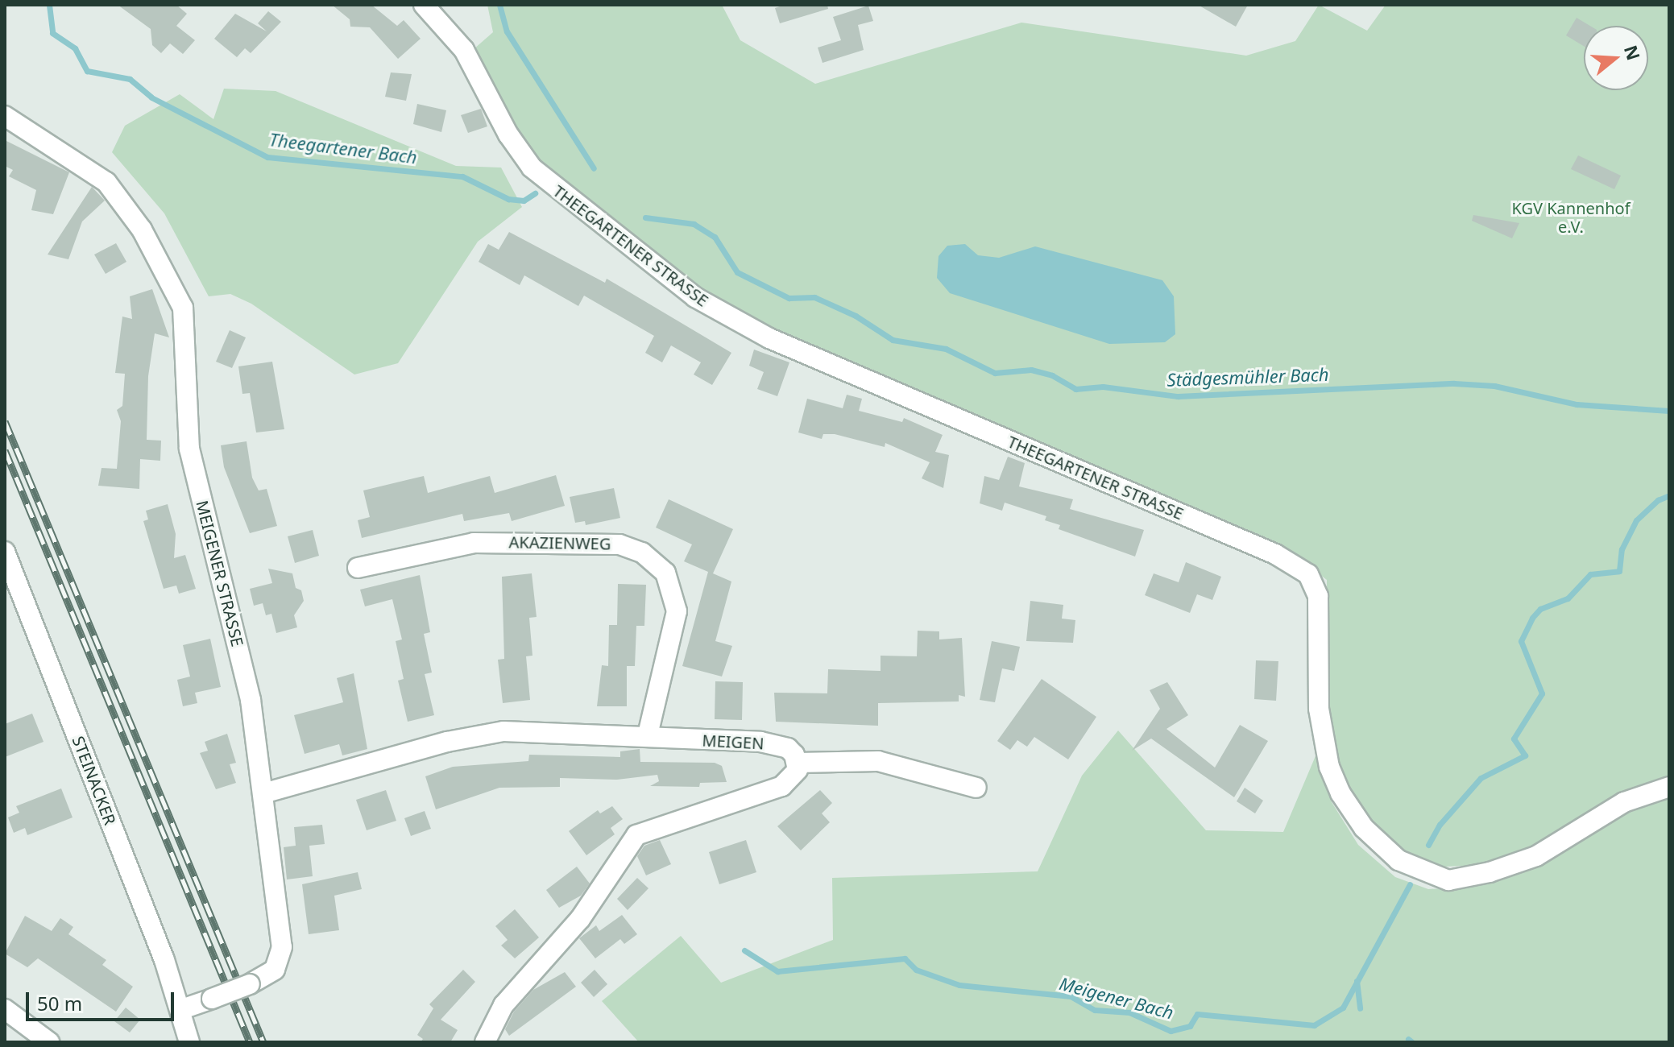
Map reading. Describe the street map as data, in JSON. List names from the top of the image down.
{
  "streets": {
    "street": [
      "THEEGARTENER STRASSE",
      "AKAZIENWEG",
      "MEIGENER STRASSE",
      "MEIGEN",
      "STEINACKER"
    ]
  },
  "crossings": [
    ["AKAZIENWEG", "MEIGEN"],
    ["MEIGENER STRASSE", "MEIGEN"],
    ["MEIGENER STRASSE", "STEINACKER"]
  ],
  "water": ["Theegartener Bach", "Städgesmühler Bach", "Meigener Bach"],
  "parks": ["KGV Kannenhof e.V."],
  "scale_bar": "50 m",
  "north": "right"
}
